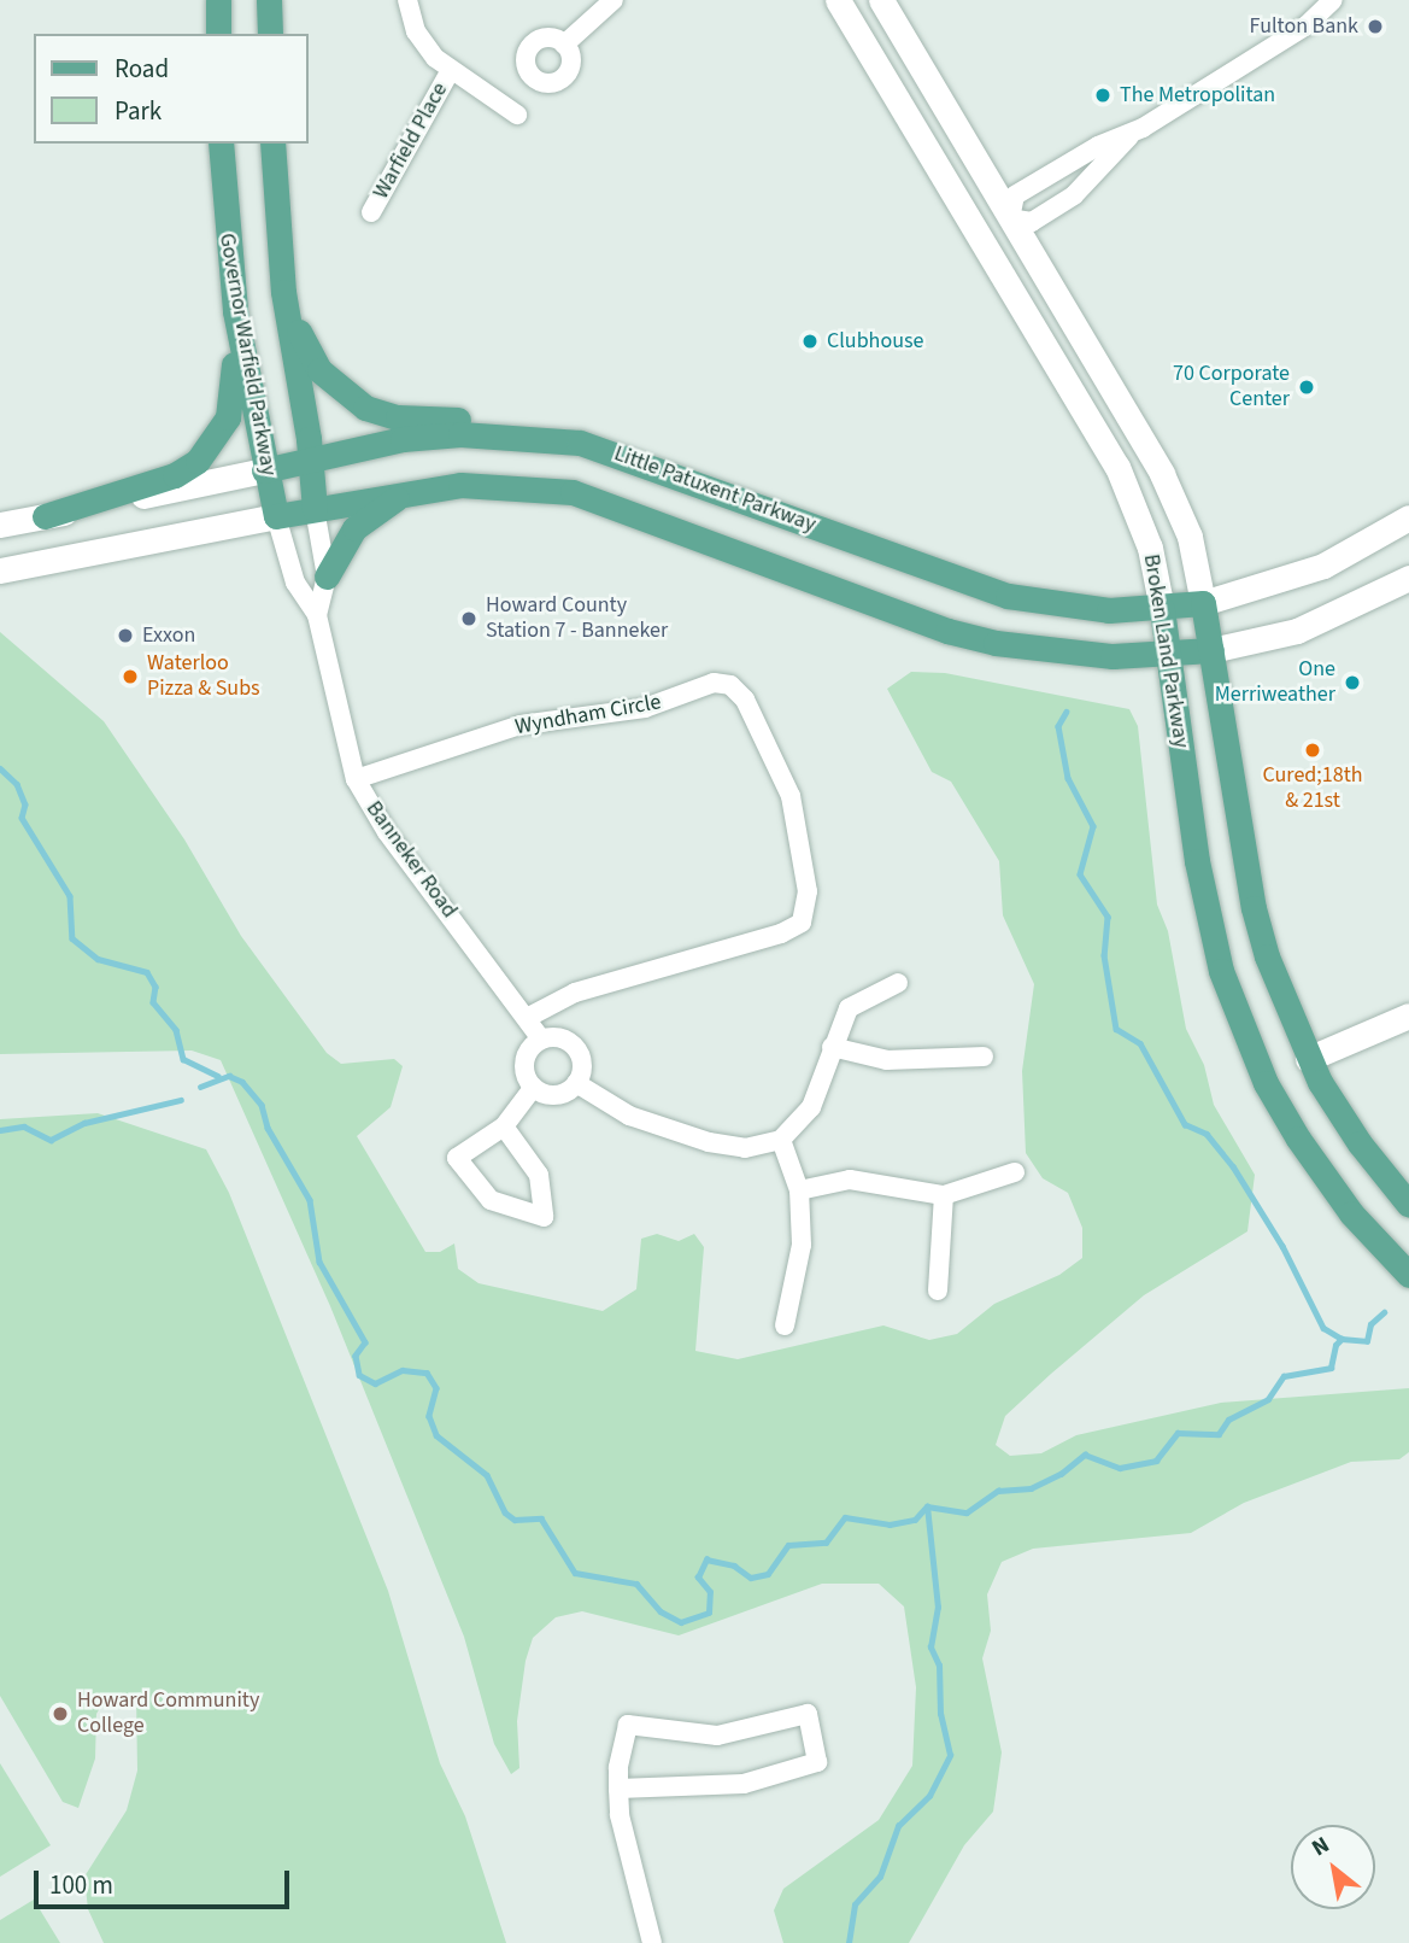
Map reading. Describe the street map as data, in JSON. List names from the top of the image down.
{
  "streets": {
    "main road": ["Governor Warfield Parkway", "Little Patuxent Parkway", "Broken Land Parkway"],
    "street": ["Warfield Place", "Wyndham Circle", "Banneker Road"]
  },
  "crossings": [
    ["Governor Warfield Parkway", "Little Patuxent Parkway"],
    ["Governor Warfield Parkway", "Banneker Road"],
    ["Little Patuxent Parkway", "Broken Land Parkway"],
    ["Wyndham Circle", "Banneker Road"]
  ],
  "places": [
    "Fulton Bank",
    "The Metropolitan",
    "Clubhouse",
    "70 Corporate Center",
    "Howard County Station 7 - Banneker",
    "Exxon",
    "Waterloo Pizza & Subs",
    "One Merriweather",
    "Cured;18th & 21st",
    "Howard Community College"
  ],
  "legend": ["Road", "Park"],
  "scale_bar": "100 m",
  "north": "top left"
}
